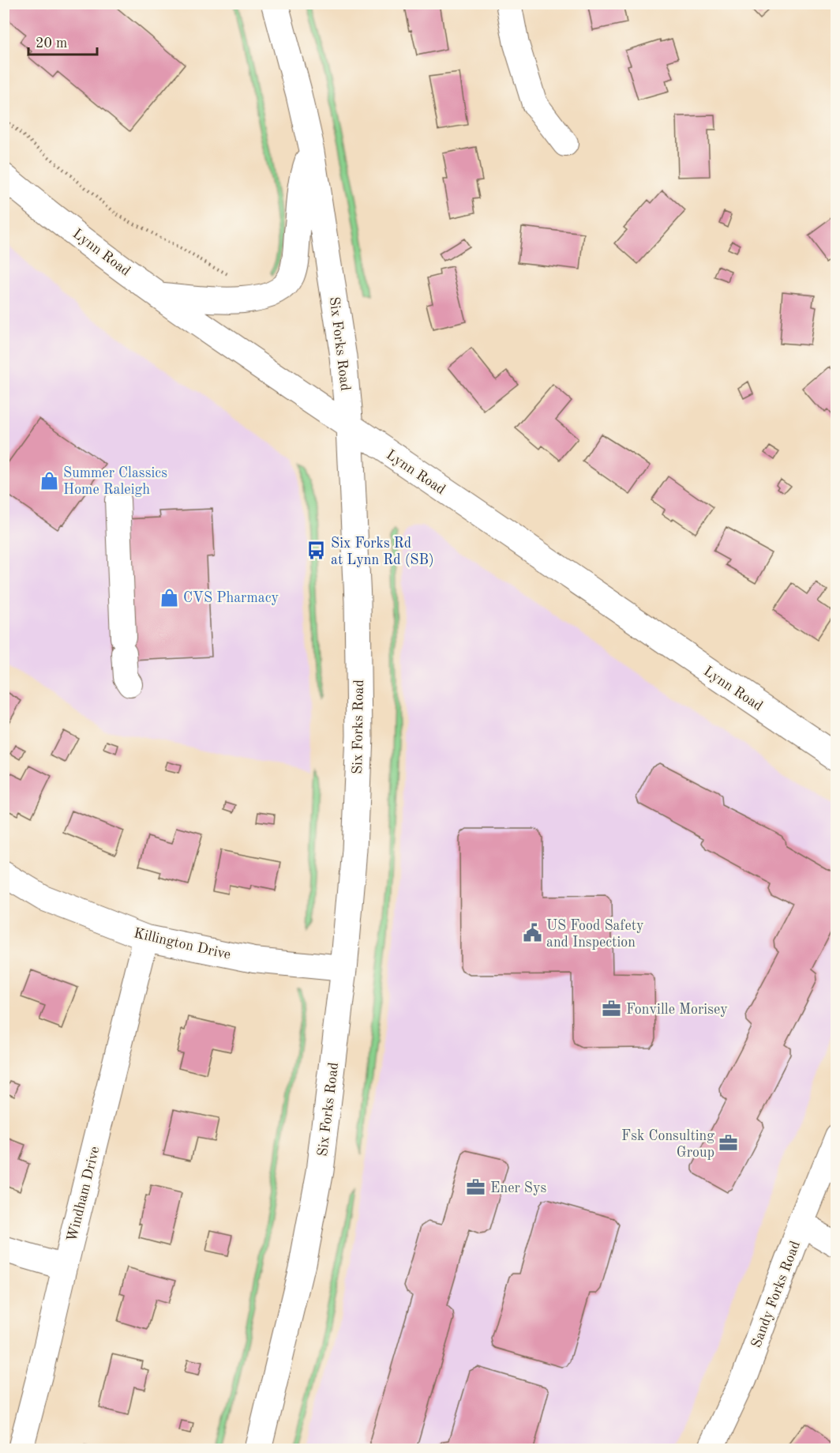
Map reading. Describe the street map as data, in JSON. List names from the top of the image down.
{
  "streets": {
    "main road": ["Lynn Road", "Six Forks Road"],
    "street": ["Killington Drive", "Windham Drive", "Sandy Forks Road"]
  },
  "crossings": [
    ["Lynn Road", "Six Forks Road"],
    ["Six Forks Road", "Killington Drive"],
    ["Killington Drive", "Windham Drive"]
  ],
  "places": {
    "shop": ["Summer Classics Home Raleigh", "CVS Pharmacy"],
    "bus stop": ["Six Forks Rd at Lynn Rd (SB)"],
    "public building": ["US Food Safety and Inspection"],
    "office": ["Fonville Morisey", "Fsk Consulting Group", "Ener Sys"]
  },
  "scale_bar": "20 m"
}
